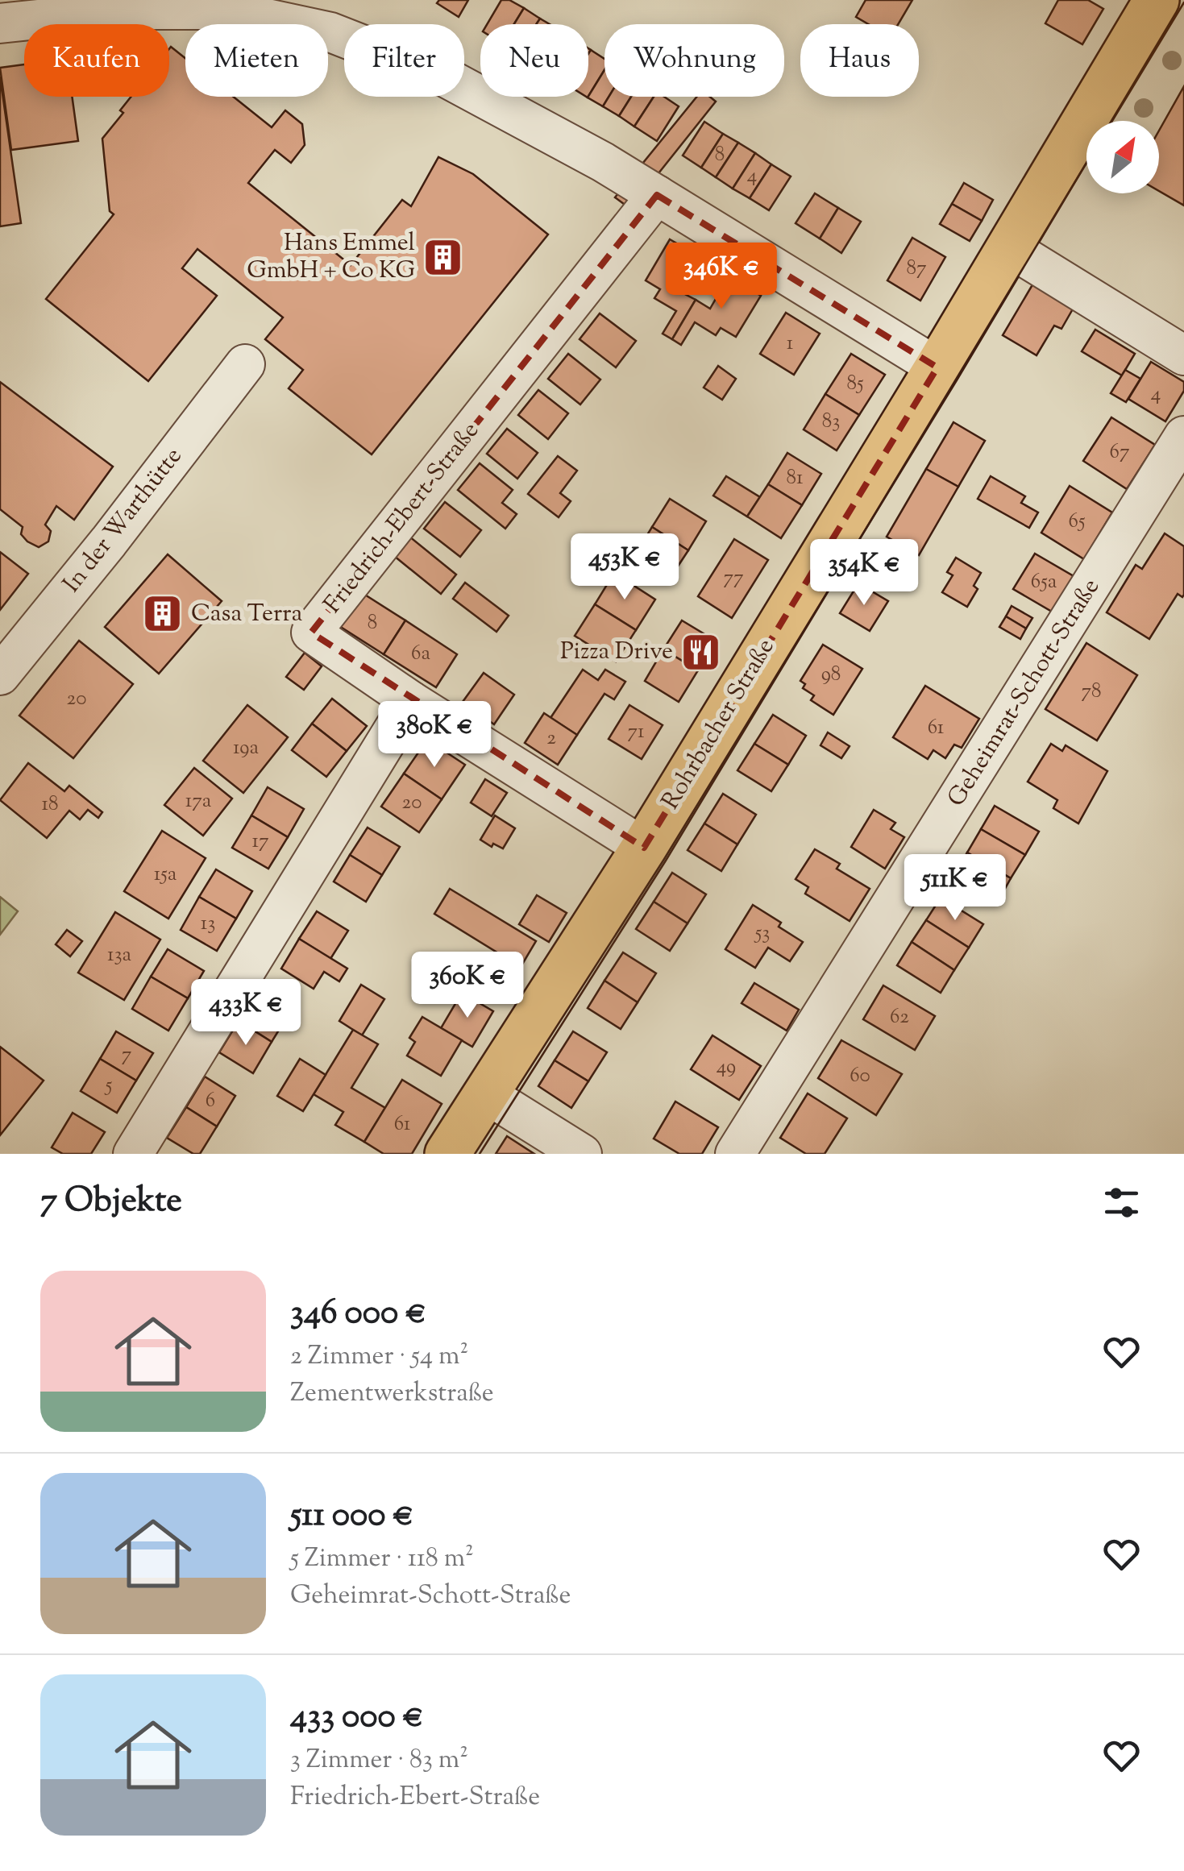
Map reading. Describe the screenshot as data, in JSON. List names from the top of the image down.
{
  "streets": {
    "main road": ["Rohrbacher Straße"],
    "street": ["Friedrich-Ebert-Straße", "In der Warthütte", "Geheimrat-Schott-Straße"]
  },
  "places": {
    "building": ["Hans Emmel GmbH + Co KG", "Casa Terra"],
    "restaurant": ["Pizza Drive"]
  },
  "house_numbers": [
    "8",
    "4",
    "87",
    "1",
    "85",
    "4",
    "83",
    "67",
    "81",
    "65",
    "77",
    "65a",
    "8",
    "6a",
    "98",
    "78",
    "20",
    "61",
    "71",
    "2",
    "19a",
    "17a",
    "20",
    "18",
    "17",
    "15a",
    "13",
    "53",
    "13a",
    "62",
    "7",
    "49",
    "60",
    "5",
    "6",
    "61"
  ],
  "north": "top right",
  "page": {
    "chip": [
      "Kaufen",
      "Mieten",
      "Filter",
      "Neu",
      "Wohnung",
      "Haus"
    ],
    "price": [
      "346K €",
      "453K €",
      "354K €",
      "380K €",
      "511K €",
      "360K €",
      "433K €"
    ],
    "heading": "7 Objekte",
    "list": [
      {
        "name": "346 000 €",
        "note": "2 Zimmer · 54 m² · Zementwerkstraße"
      },
      {
        "name": "511 000 €",
        "note": "5 Zimmer · 118 m² · Geheimrat-Schott-Straße"
      },
      {
        "name": "433 000 €",
        "note": "3 Zimmer · 83 m² · Friedrich-Ebert-Straße"
      }
    ]
  }
}
